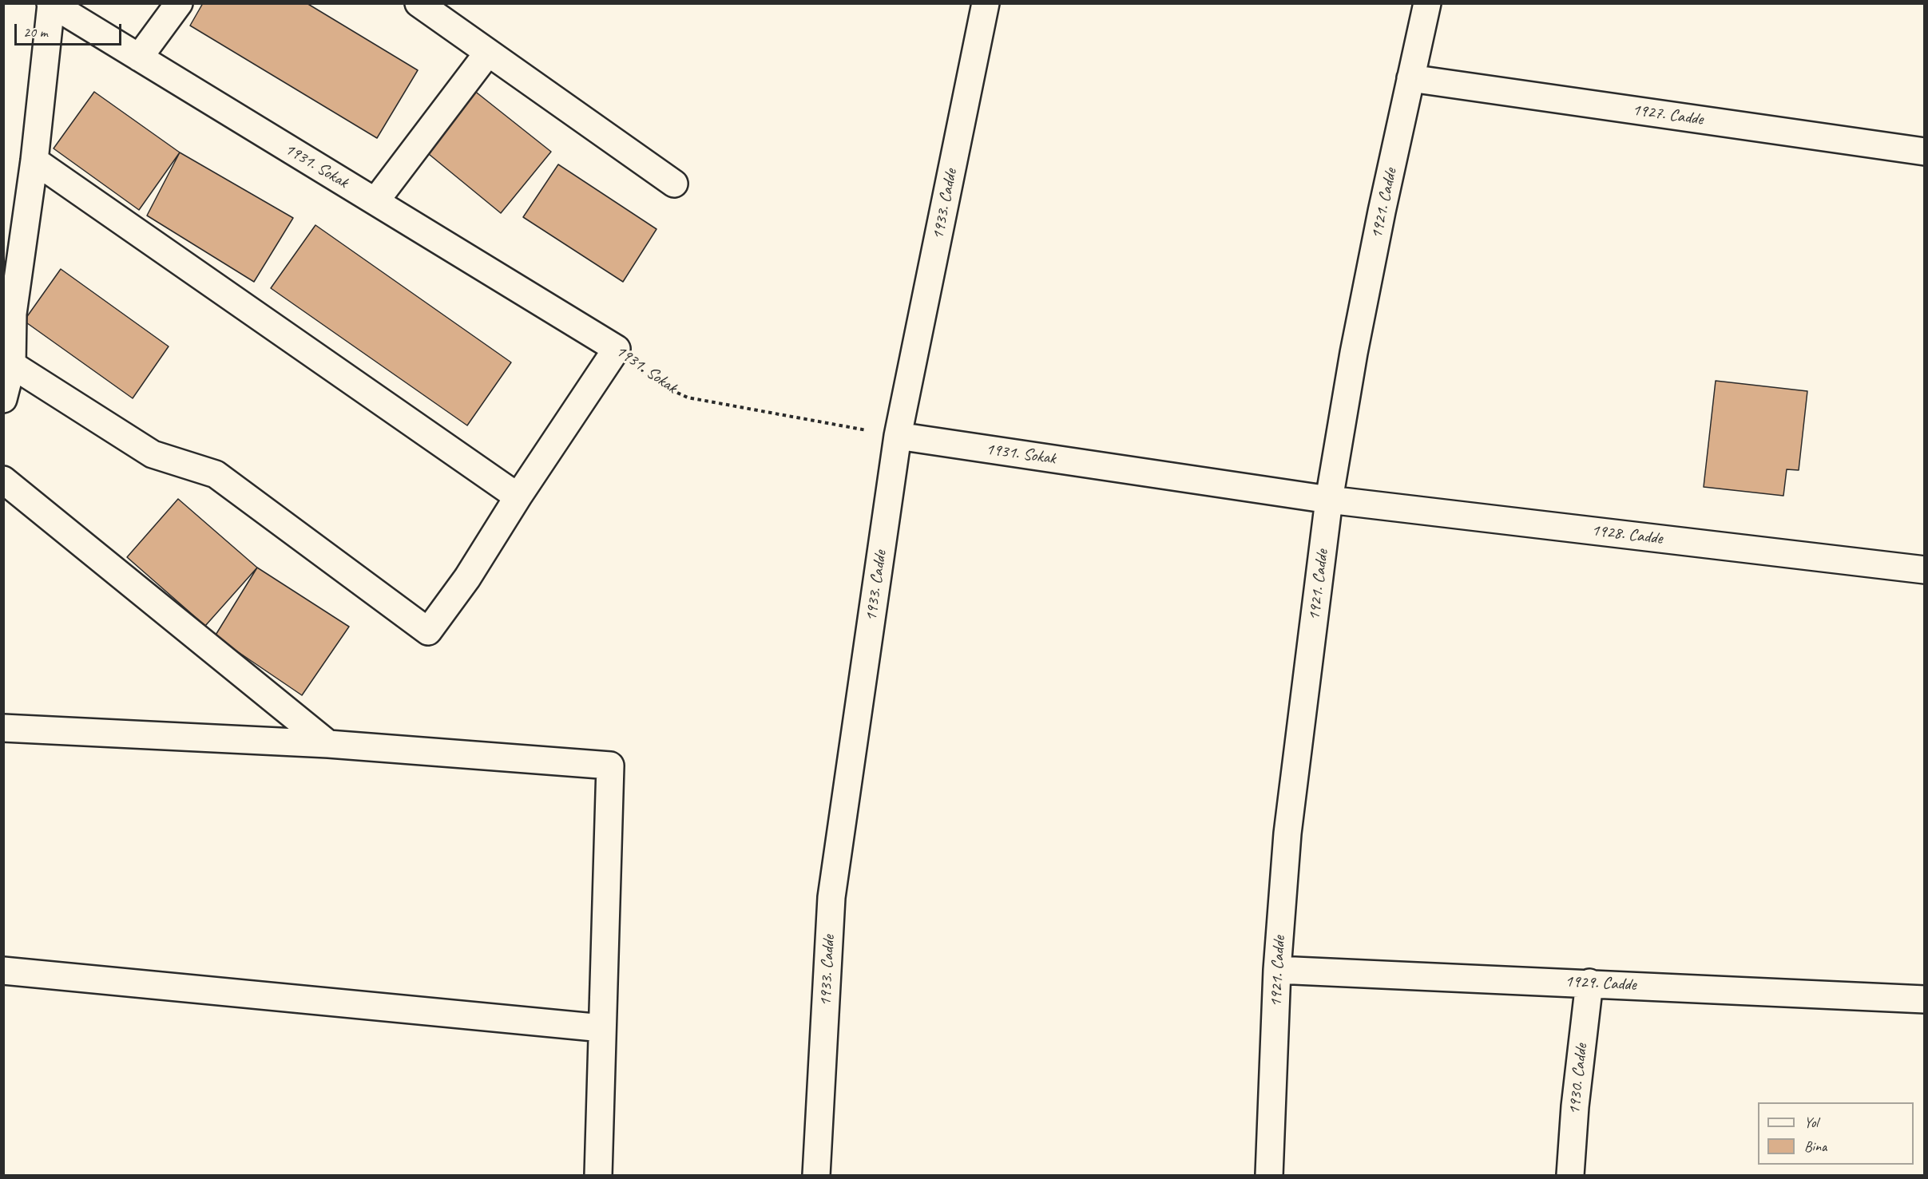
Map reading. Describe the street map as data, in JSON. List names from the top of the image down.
{
  "streets": {
    "street": [
      "1927. Cadde",
      "1931. Sokak",
      "1921. Cadde",
      "1933. Cadde",
      "1928. Cadde",
      "1929. Cadde",
      "1930. Cadde"
    ]
  },
  "crossings": [
    ["1927. Cadde", "1921. Cadde"],
    ["1931. Sokak", "1921. Cadde"],
    ["1931. Sokak", "1933. Cadde"],
    ["1931. Sokak", "1928. Cadde"],
    ["1921. Cadde", "1928. Cadde"],
    ["1921. Cadde", "1929. Cadde"],
    ["1929. Cadde", "1930. Cadde"]
  ],
  "legend": ["Yol", "Bina"],
  "scale_bar": "20 m"
}
